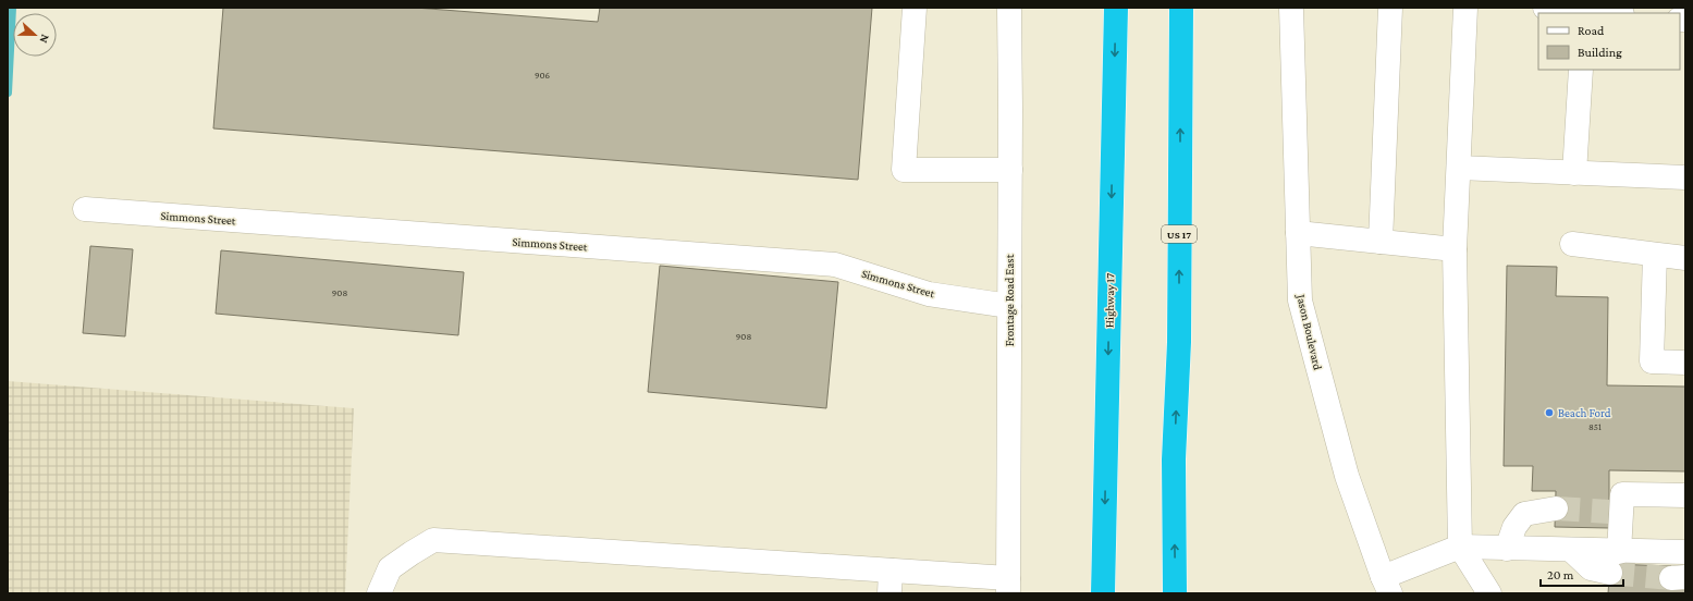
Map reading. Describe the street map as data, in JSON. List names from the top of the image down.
{
  "streets": {
    "highway": ["US 17", "Highway 17"],
    "street": ["Simmons Street", "Frontage Road East", "Jason Boulevard"]
  },
  "crossings": [
    ["Simmons Street", "Frontage Road East"]
  ],
  "places": ["Beach Ford"],
  "house_numbers": [
    "906",
    "908",
    "908",
    "851"
  ],
  "legend": ["Road", "Building"],
  "scale_bar": "20 m",
  "north": "right"
}
